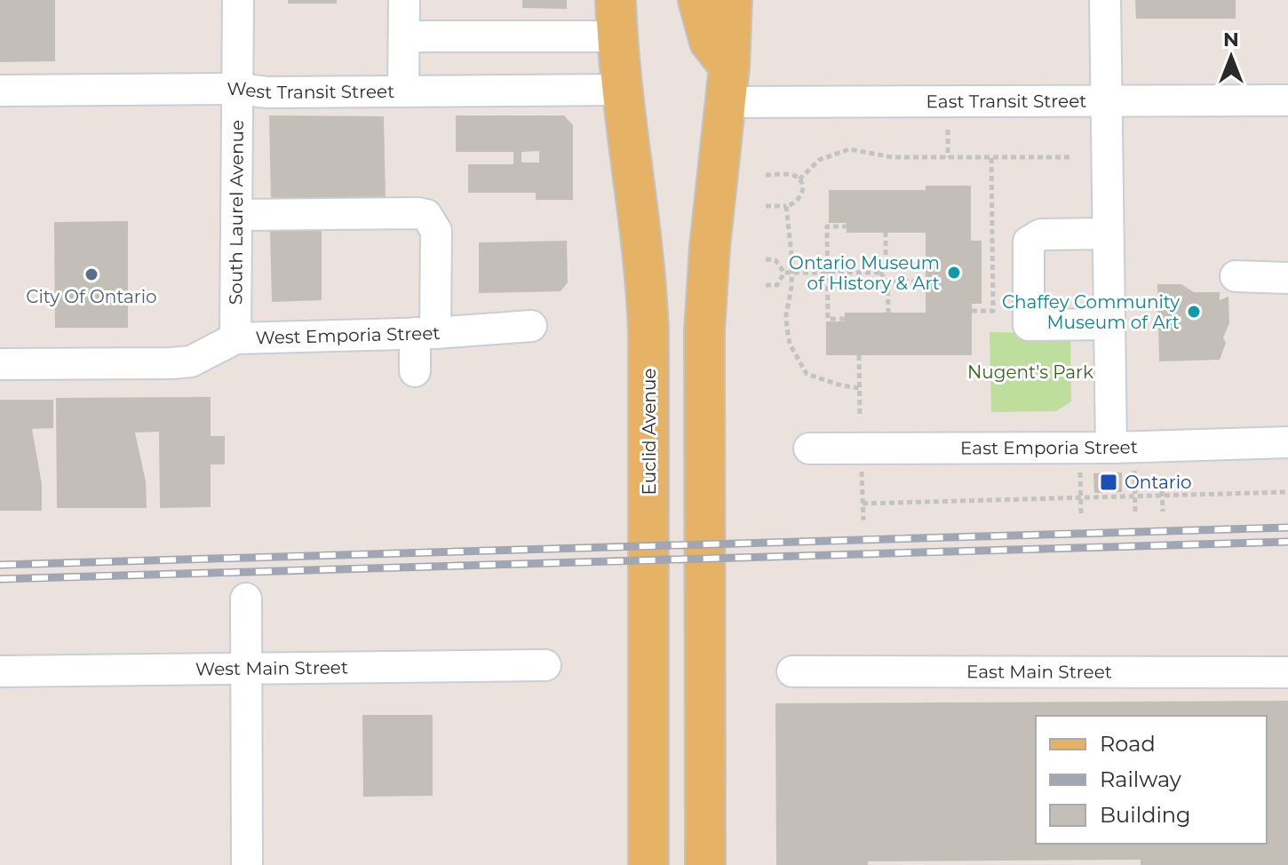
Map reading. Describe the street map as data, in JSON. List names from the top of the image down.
{
  "streets": {
    "main road": ["Euclid Avenue"],
    "street": [
      "West Transit Street",
      "East Transit Street",
      "South Laurel Avenue",
      "West Emporia Street",
      "East Emporia Street",
      "West Main Street",
      "East Main Street"
    ]
  },
  "crossings": [
    ["West Transit Street", "South Laurel Avenue"],
    ["West Transit Street", "Euclid Avenue"],
    ["South Laurel Avenue", "West Emporia Street"]
  ],
  "parks": ["Nugent's Park"],
  "places": {
    "other": ["Ontario Museum of History & Art", "City Of Ontario", "Chaffey Community Museum of Art"],
    "transit": ["Ontario"]
  },
  "legend": ["Road", "Railway", "Building"],
  "north": "top"
}
